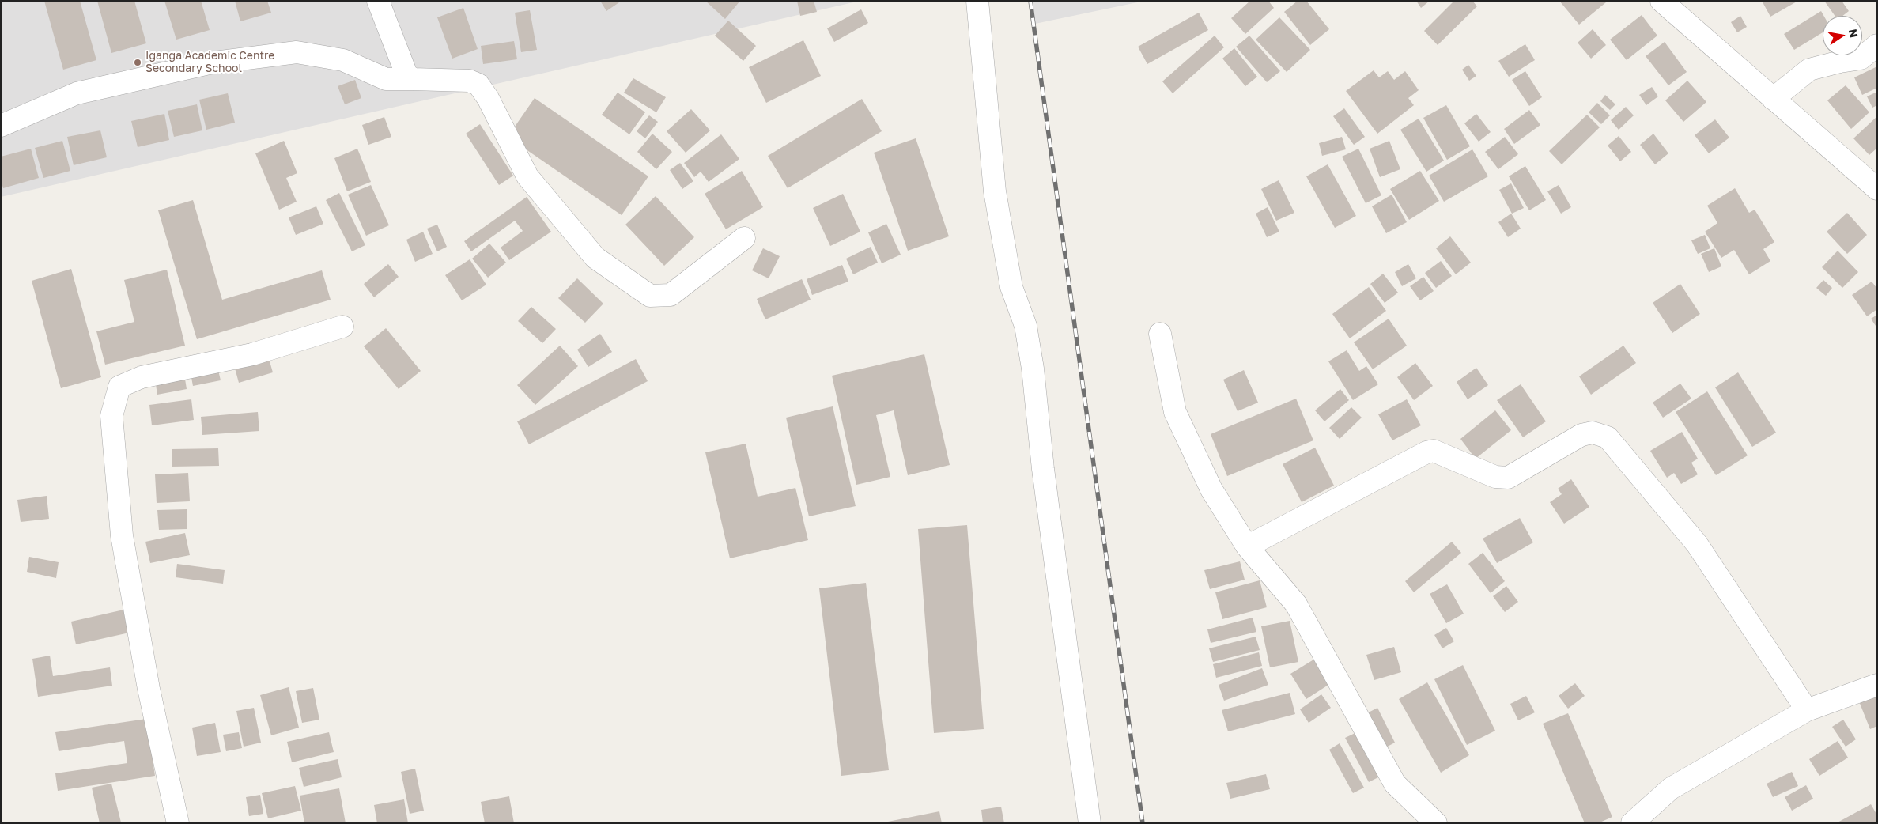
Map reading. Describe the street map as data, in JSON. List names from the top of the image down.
{
  "places": ["Iganga Academic Centre Secondary School"],
  "north": "right"
}
